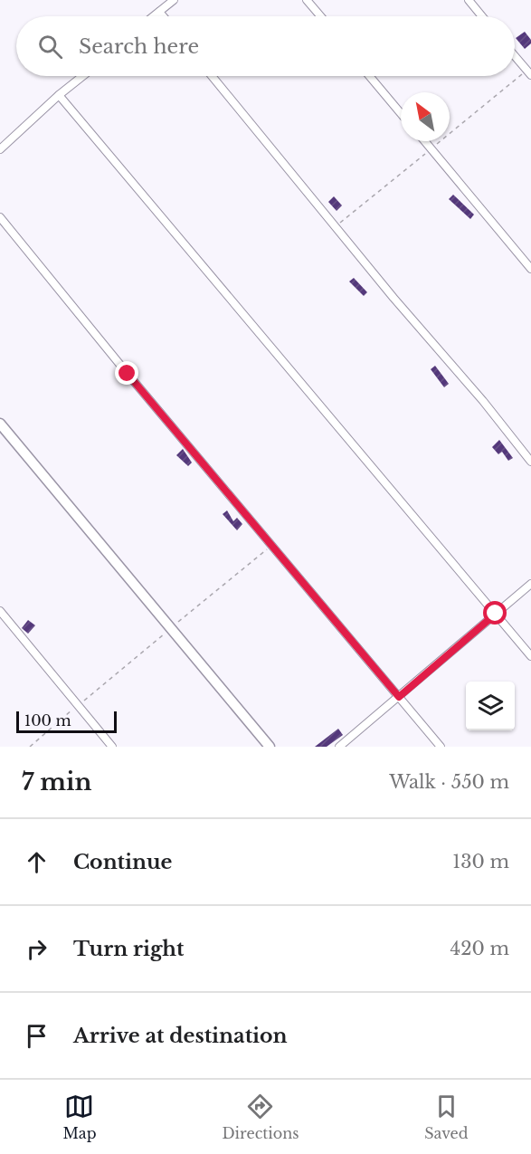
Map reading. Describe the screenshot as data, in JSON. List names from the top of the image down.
{
  "scale_bar": "100 m",
  "north": "top left",
  "page": {
    "search": "Search here",
    "scale": "100 m",
    "heading": ["7 min", "Walk · 550 m"],
    "list": [
      ["Continue", "130 m"],
      ["Turn right", "420 m"],
      "Arrive at destination"
    ],
    "nav": ["Map", "Directions", "Saved"]
  }
}
